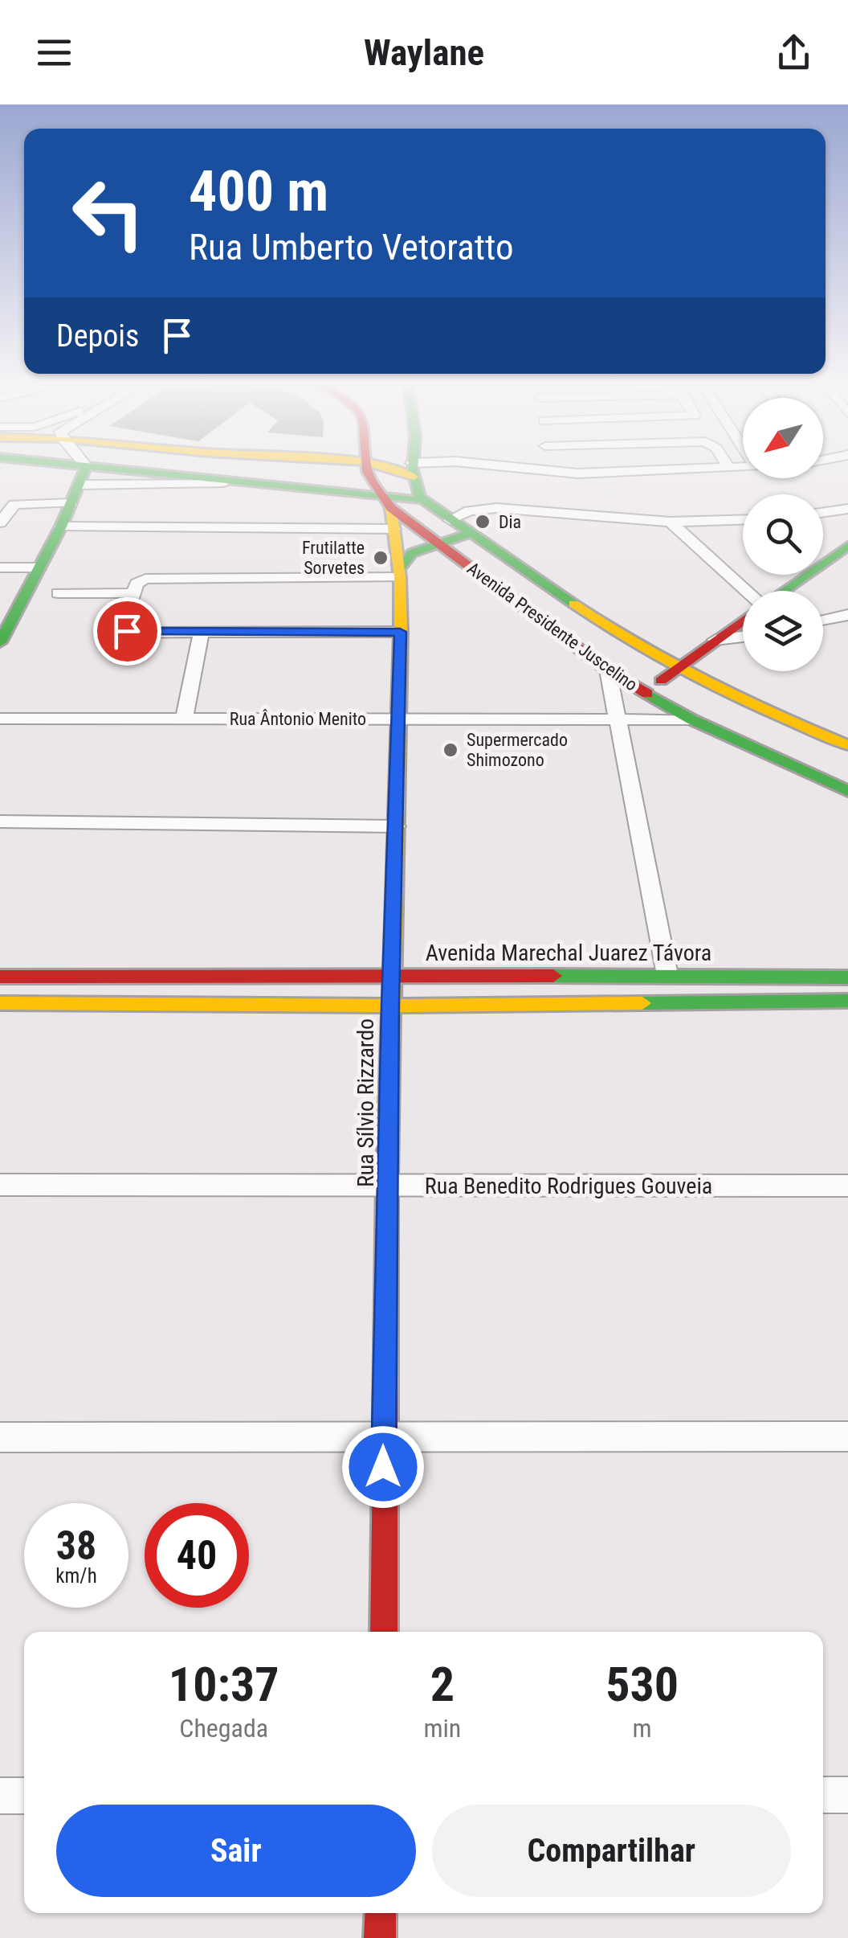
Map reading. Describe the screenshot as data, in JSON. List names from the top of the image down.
{
  "streets": {
    "street": [
      "Avenida Presidente Juscelino",
      "Rua Ântonio Menito",
      "Avenida Marechal Juarez Távora",
      "Rua Sílvio Rizzardo",
      "Rua Benedito Rodrigues Gouveia"
    ]
  },
  "crossings": [
    ["Avenida Presidente Juscelino", "Rua Ântonio Menito"],
    ["Avenida Presidente Juscelino", "Rua Sílvio Rizzardo"],
    ["Rua Ântonio Menito", "Rua Sílvio Rizzardo"],
    ["Avenida Marechal Juarez Távora", "Rua Sílvio Rizzardo"],
    ["Rua Sílvio Rizzardo", "Rua Benedito Rodrigues Gouveia"]
  ],
  "places": ["Dia", "Frutilatte Sorvetes", "Supermercado Shimozono"],
  "north": "bottom left",
  "page": {
    "header": "Waylane",
    "turn": ["400 m", "Rua Umberto Vetoratto"],
    "then": "Depois",
    "speed": "38 km/h",
    "limit": "40",
    "eta": [
      "10:37",
      "Chegada",
      "2",
      "min",
      "530",
      "m"
    ],
    "buttons": ["Sair", "Compartilhar"]
  }
}
